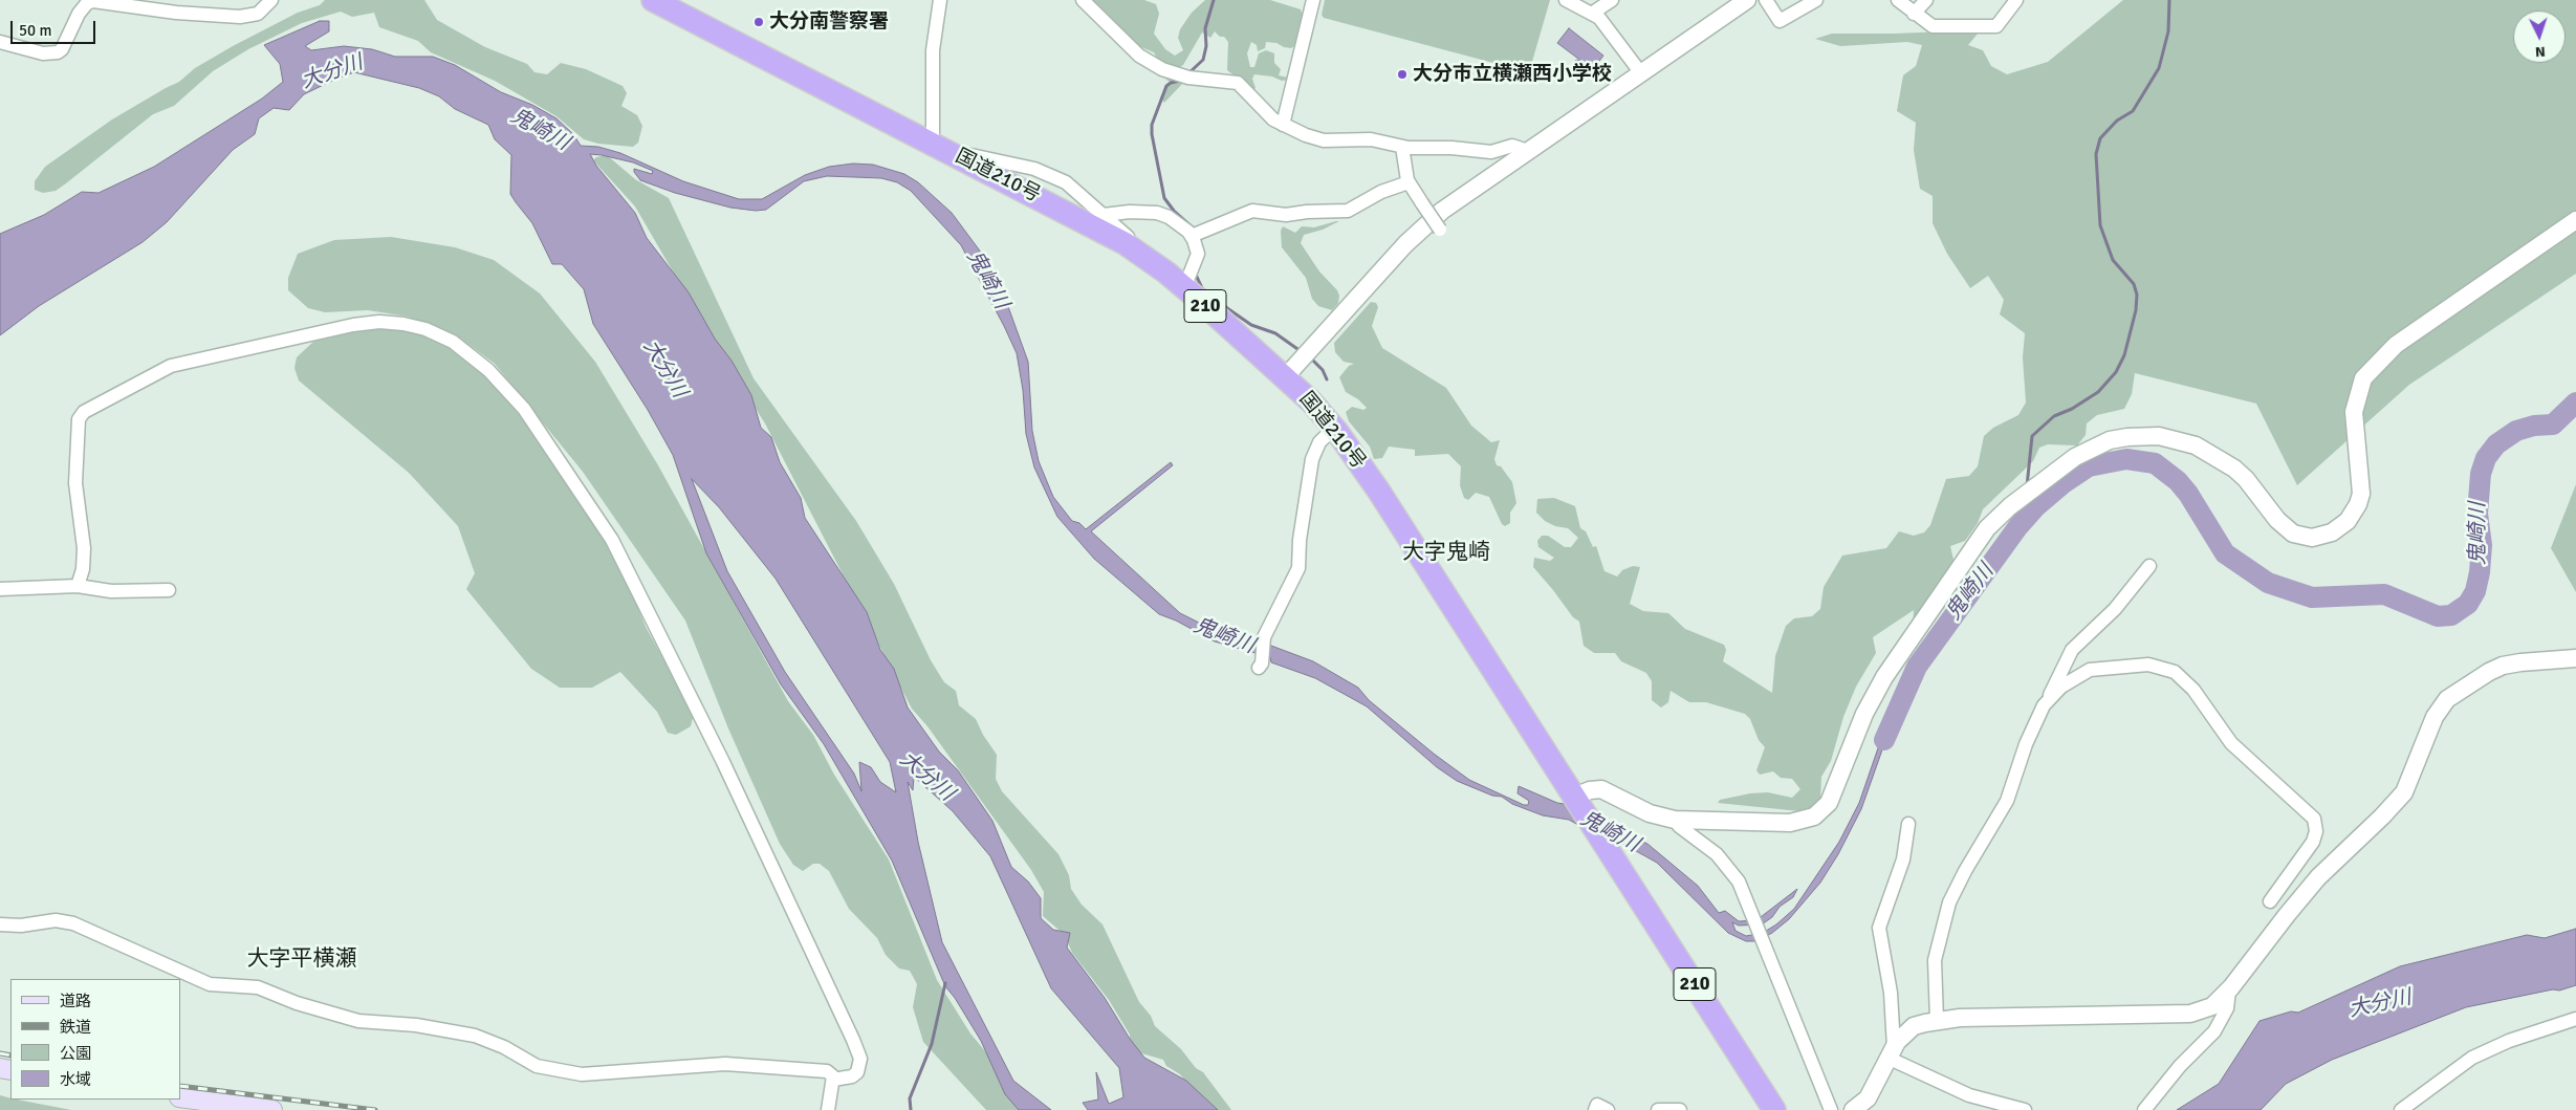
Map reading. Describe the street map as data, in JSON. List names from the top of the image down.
{
  "streets": {
    "highway": ["国道210号", "210"]
  },
  "districts": ["大字鬼崎", "大字平横瀬"],
  "water": ["大分川", "鬼崎川"],
  "places": ["大分南警察署", "大分市立横瀬西小学校"],
  "legend": [
    "道路",
    "鉄道",
    "公園",
    "水域"
  ],
  "scale_bar": "50 m",
  "north": "bottom"
}
